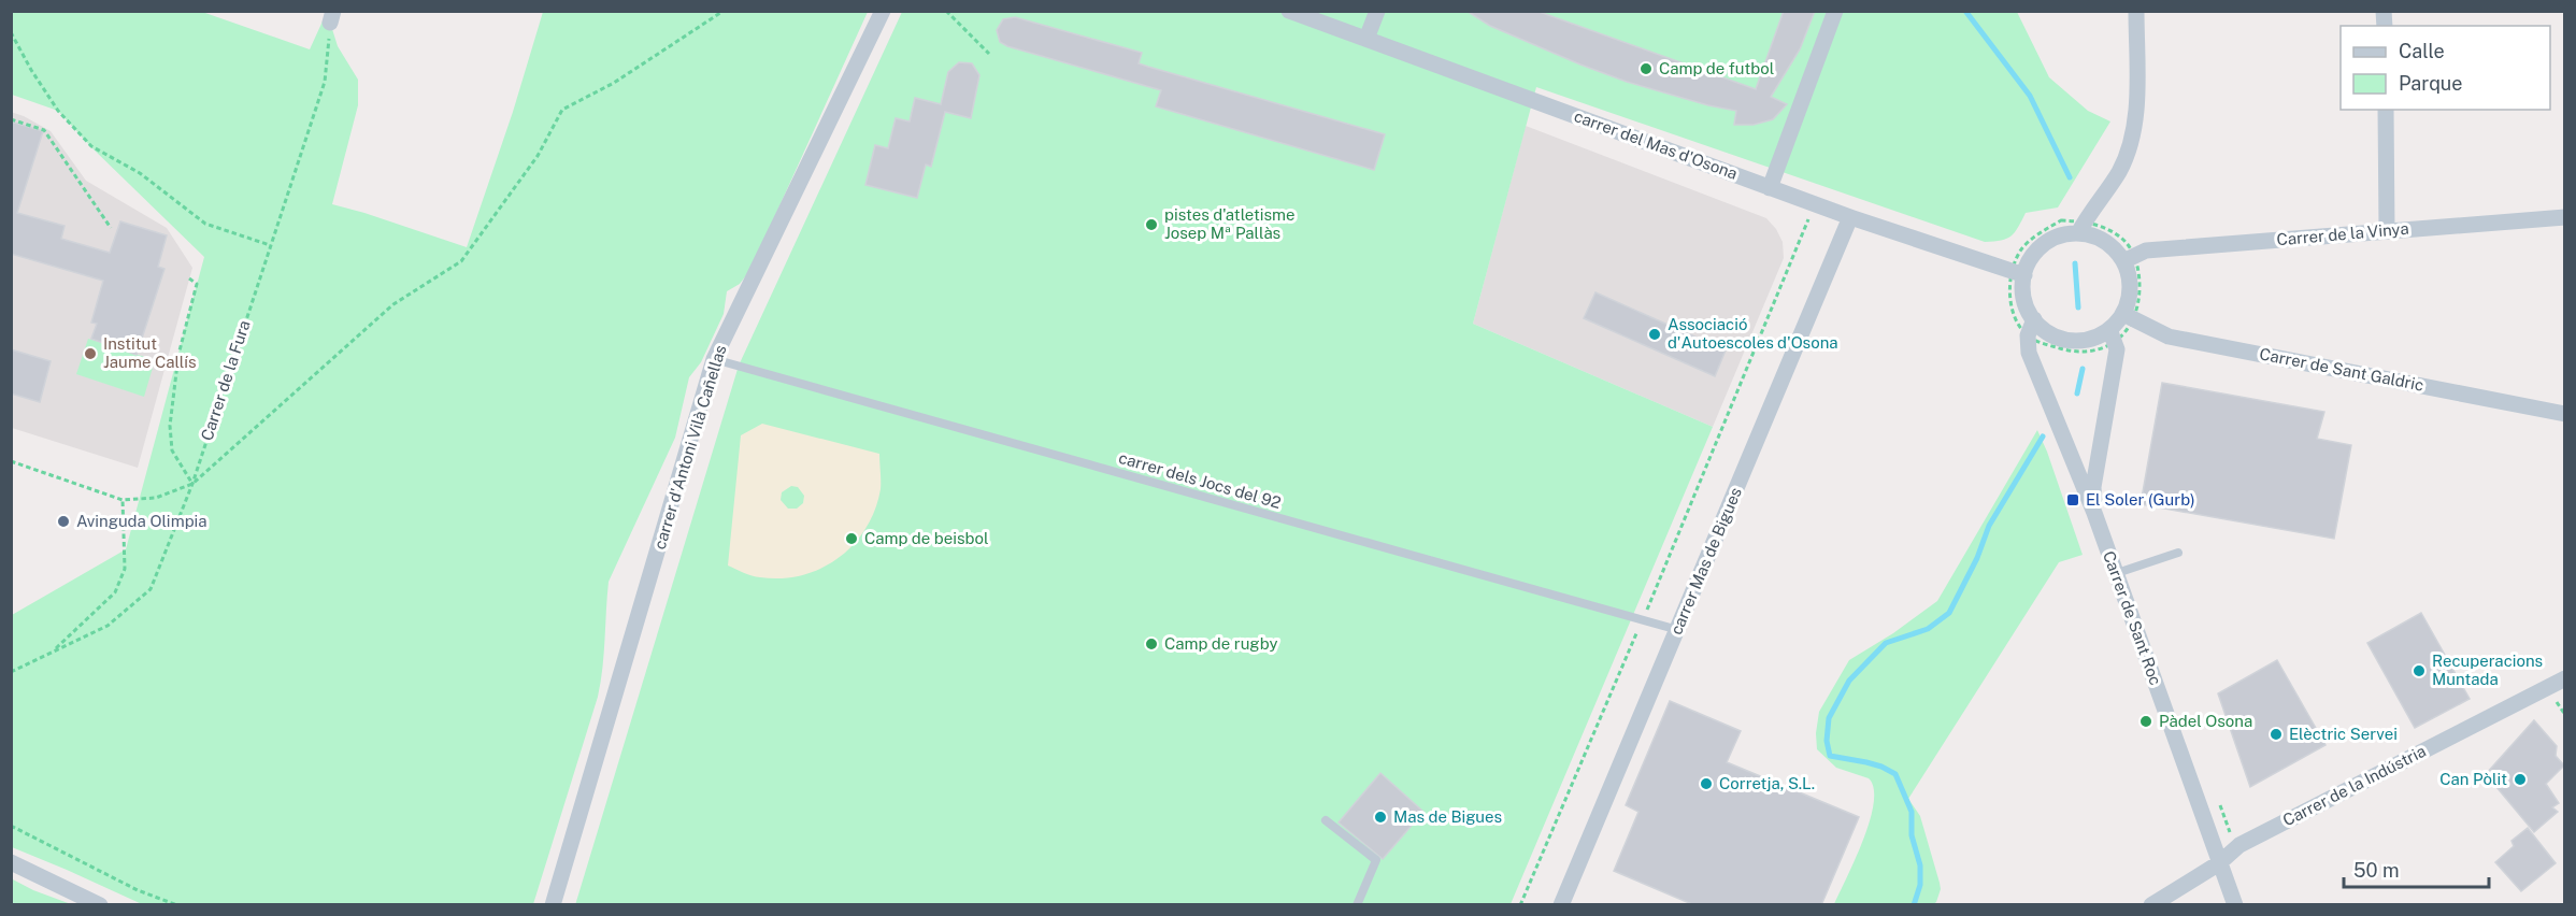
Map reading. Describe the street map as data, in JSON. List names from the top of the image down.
{
  "streets": {
    "street": [
      "carrer del Mas d'Osona",
      "Carrer de la Vinya",
      "Carrer de Sant Galdric",
      "carrer d'Antoni Vilà Cañellas",
      "carrer Mas de Bigues",
      "Carrer de Sant Roc",
      "Carrer de la Indústria"
    ],
    "lane": ["carrer dels Jocs del 92"],
    "path": ["Carrer de la Fura"]
  },
  "crossings": [
    ["carrer del Mas d'Osona", "Carrer de la Vinya"],
    ["carrer del Mas d'Osona", "Carrer de Sant Galdric"],
    ["carrer del Mas d'Osona", "carrer Mas de Bigues"],
    ["carrer del Mas d'Osona", "Carrer de Sant Roc"],
    ["Carrer de la Vinya", "Carrer de Sant Galdric"],
    ["Carrer de la Vinya", "Carrer de Sant Roc"],
    ["Carrer de Sant Galdric", "Carrer de Sant Roc"],
    ["carrer d'Antoni Vilà Cañellas", "carrer dels Jocs del 92"],
    ["carrer dels Jocs del 92", "carrer Mas de Bigues"],
    ["Carrer de Sant Roc", "Carrer de la Indústria"]
  ],
  "places": {
    "other": [
      "Camp de futbol",
      "pistes d'atletisme Josep Mª Pallàs",
      "Associació d'Autoescoles d'Osona",
      "Institut Jaume Callís",
      "Avinguda Olimpia",
      "Camp de beisbol",
      "Camp de rugby",
      "Recuperacions Muntada",
      "Pàdel Osona",
      "Elèctric Servei",
      "Can Pòlit",
      "Corretja, S.L.",
      "Mas de Bigues"
    ],
    "transit": ["El Soler (Gurb)"]
  },
  "legend": ["Calle", "Parque"],
  "scale_bar": "50 m"
}
